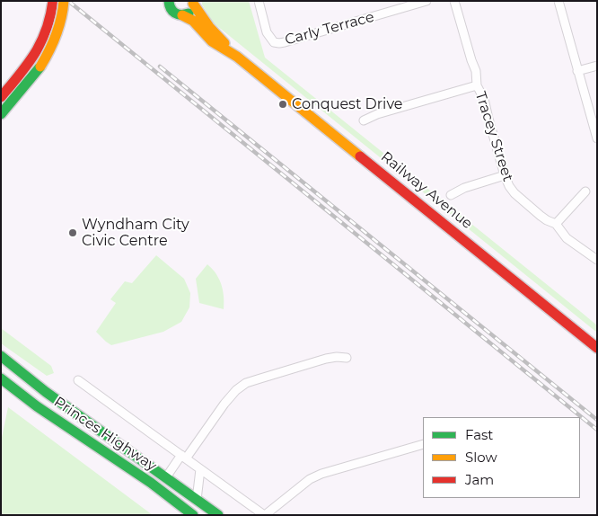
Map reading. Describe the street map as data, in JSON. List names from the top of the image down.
{
  "streets": {
    "main road": ["Railway Avenue", "Princes Highway"],
    "street": ["Carly Terrace", "Tracey Street"]
  },
  "places": ["Conquest Drive", "Wyndham City Civic Centre"],
  "legend": ["Fast", "Slow", "Jam"]
}
